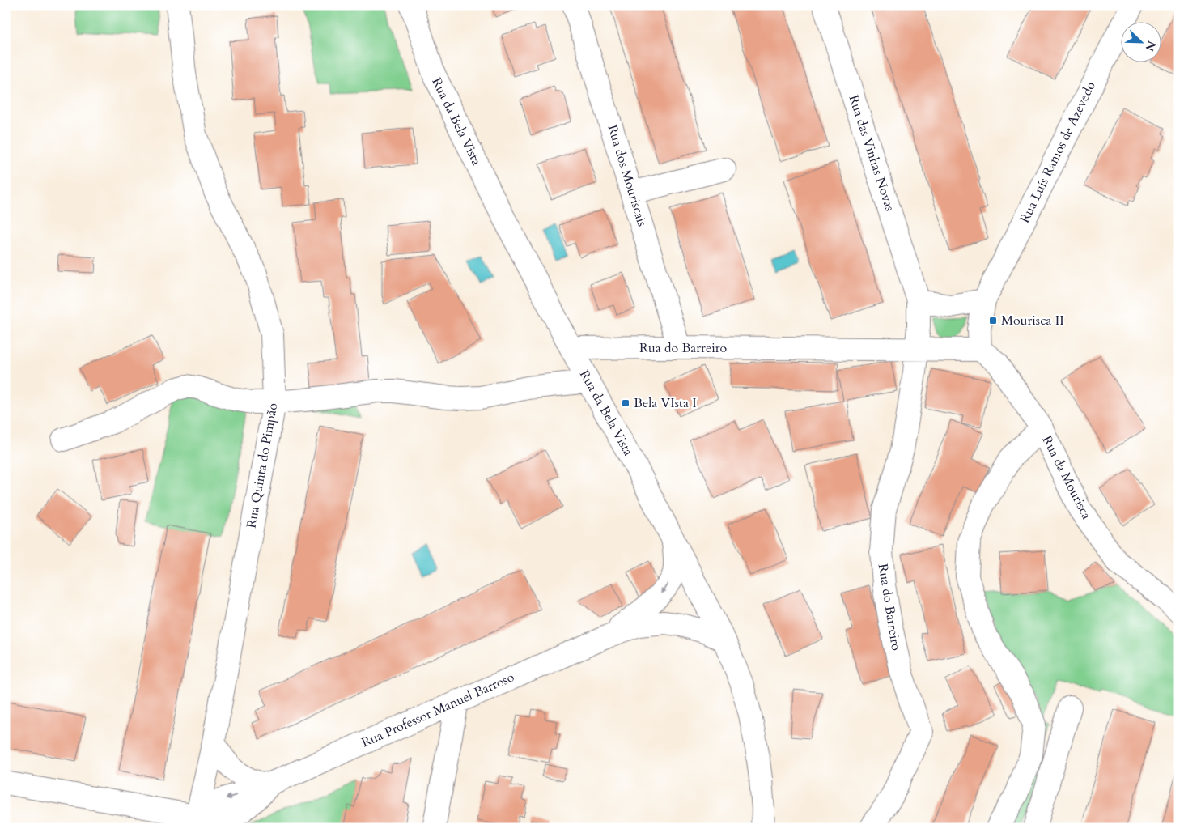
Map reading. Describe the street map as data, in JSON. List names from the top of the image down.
{
  "streets": {
    "street": [
      "Rua da Bela Vista",
      "Rua Luís Ramos de Azevedo",
      "Rua das Vinhas Novas",
      "Rua dos Mouriscais",
      "Rua do Barreiro",
      "Rua Quinta do Pimpão",
      "Rua da Mourisca",
      "Rua Professor Manuel Barroso"
    ]
  },
  "crossings": [
    ["Rua da Bela Vista", "Rua do Barreiro"],
    ["Rua Luís Ramos de Azevedo", "Rua do Barreiro"],
    ["Rua Luís Ramos de Azevedo", "Rua da Mourisca"],
    ["Rua das Vinhas Novas", "Rua do Barreiro"],
    ["Rua dos Mouriscais", "Rua do Barreiro"],
    ["Rua do Barreiro", "Rua da Mourisca"],
    ["Rua Quinta do Pimpão", "Rua Professor Manuel Barroso"]
  ],
  "places": {
    "transit": ["Mourisca II", "Bela VIsta I"]
  },
  "north": "bottom right"
}
